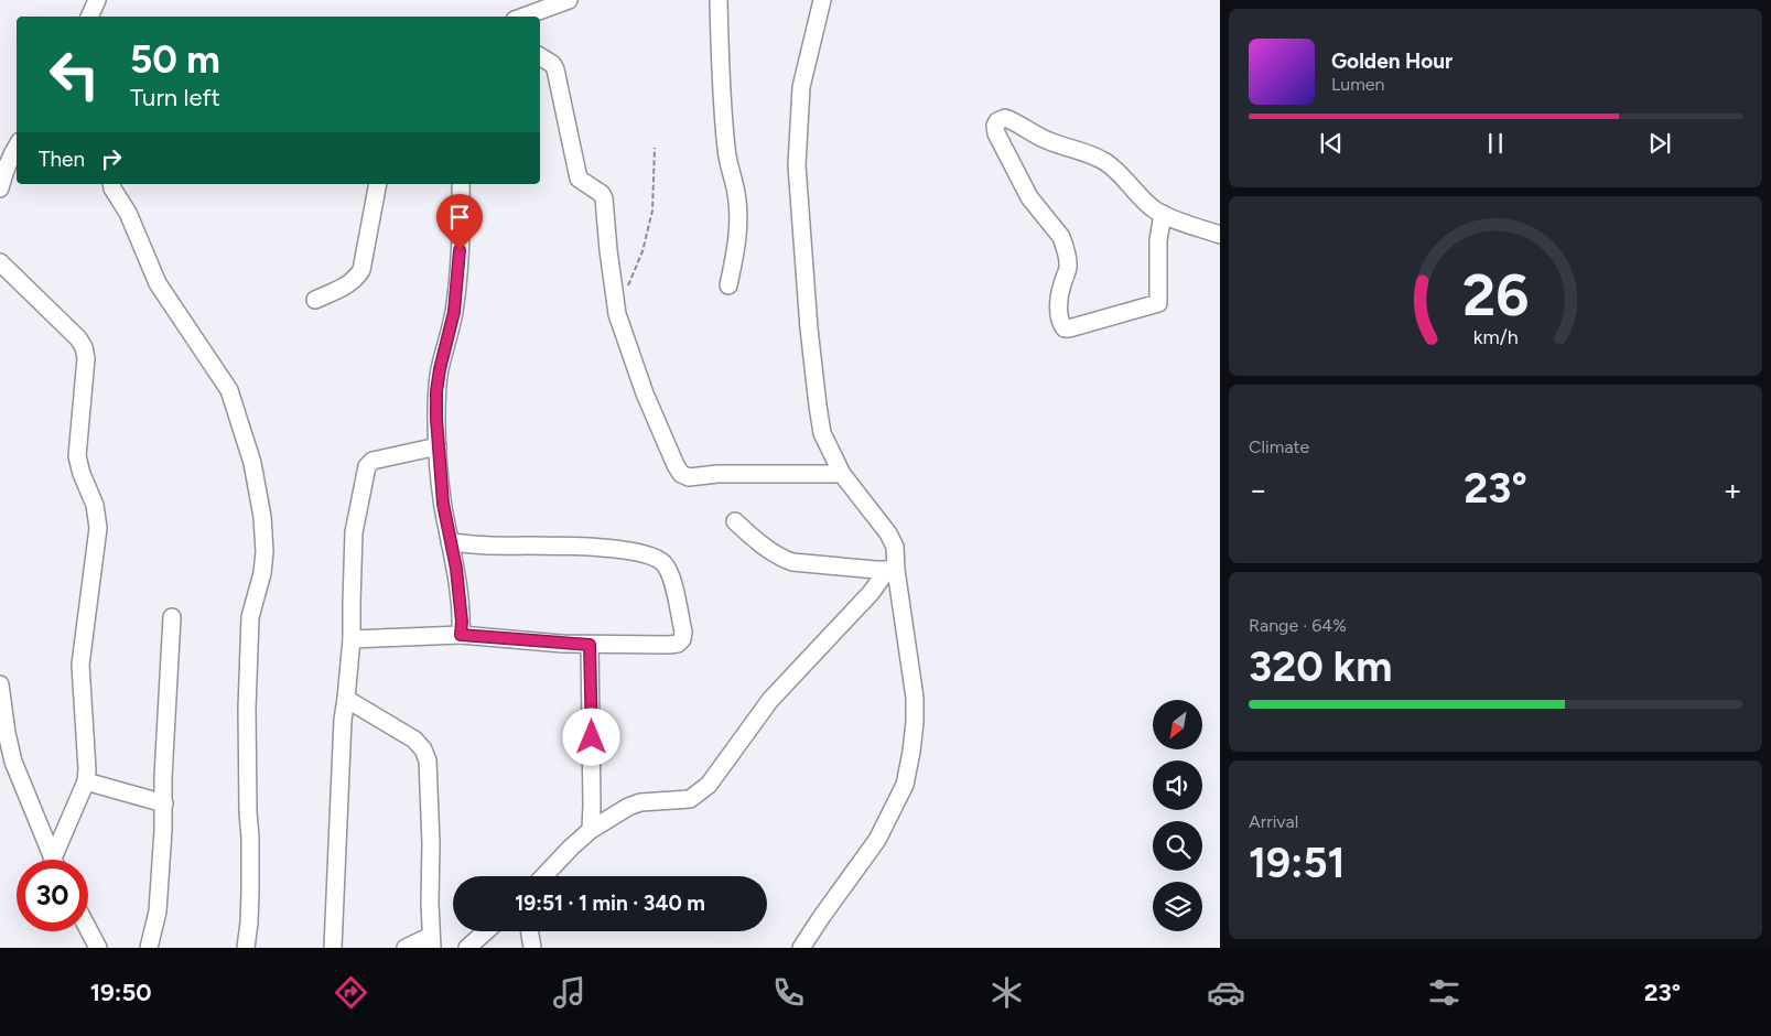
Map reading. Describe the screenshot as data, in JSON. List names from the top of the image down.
{
  "north": "bottom left",
  "page": {
    "turn": ["50 m", "Turn left"],
    "song": ["Golden Hour", "Lumen"],
    "then": "Then",
    "tile": [
      "Climate",
      ["Range · 64%", "320 km"],
      ["Arrival", "19:51"]
    ],
    "heat": ["−", "23°", "+"],
    "limit": "30",
    "trip": "19:51 · 1 min · 340 m",
    "tabs": ["19:50", "23°"],
    "gauge": ["26", "km/h"]
  }
}
